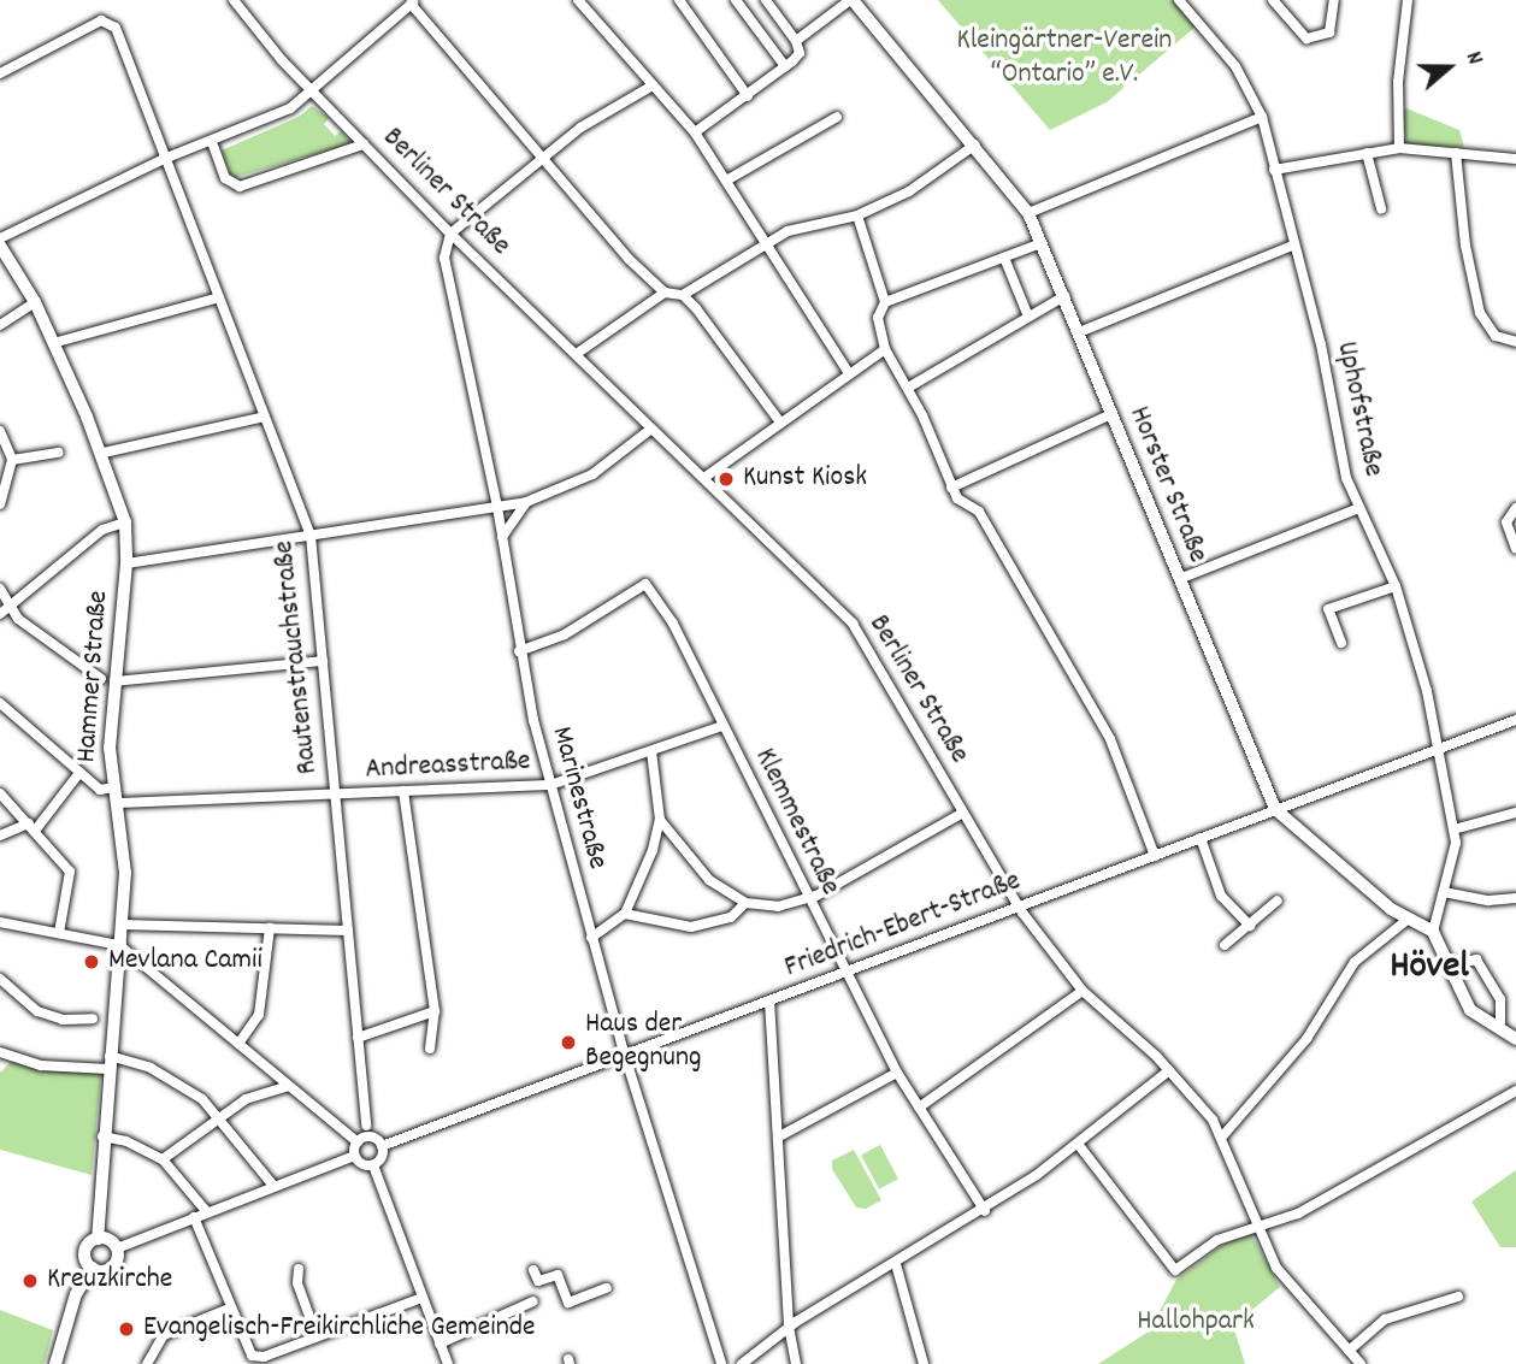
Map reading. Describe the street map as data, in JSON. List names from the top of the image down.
{
  "streets": {
    "street": [
      "Berliner Straße",
      "Uphofstraße",
      "Horster Straße",
      "Rautenstrauchstraße",
      "Hammer Straße",
      "Andreasstraße",
      "Marinestraße",
      "Klemmestraße",
      "Friedrich-Ebert-Straße"
    ]
  },
  "crossings": [
    ["Berliner Straße", "Marinestraße"],
    ["Berliner Straße", "Friedrich-Ebert-Straße"],
    ["Uphofstraße", "Horster Straße"],
    ["Uphofstraße", "Friedrich-Ebert-Straße"],
    ["Horster Straße", "Friedrich-Ebert-Straße"],
    ["Rautenstrauchstraße", "Andreasstraße"],
    ["Hammer Straße", "Andreasstraße"],
    ["Andreasstraße", "Marinestraße"],
    ["Andreasstraße", "Klemmestraße"],
    ["Marinestraße", "Klemmestraße"],
    ["Marinestraße", "Friedrich-Ebert-Straße"],
    ["Klemmestraße", "Friedrich-Ebert-Straße"]
  ],
  "districts": ["Hövel"],
  "parks": ["Kleingärtner-Verein “Ontario” e.V.", "Hallohpark"],
  "places": [
    "Kunst Kiosk",
    "Mevlana Camii",
    "Haus der Begegnung",
    "Kreuzkirche",
    "Evangelisch-Freikirchliche Gemeinde"
  ],
  "north": "right"
}
